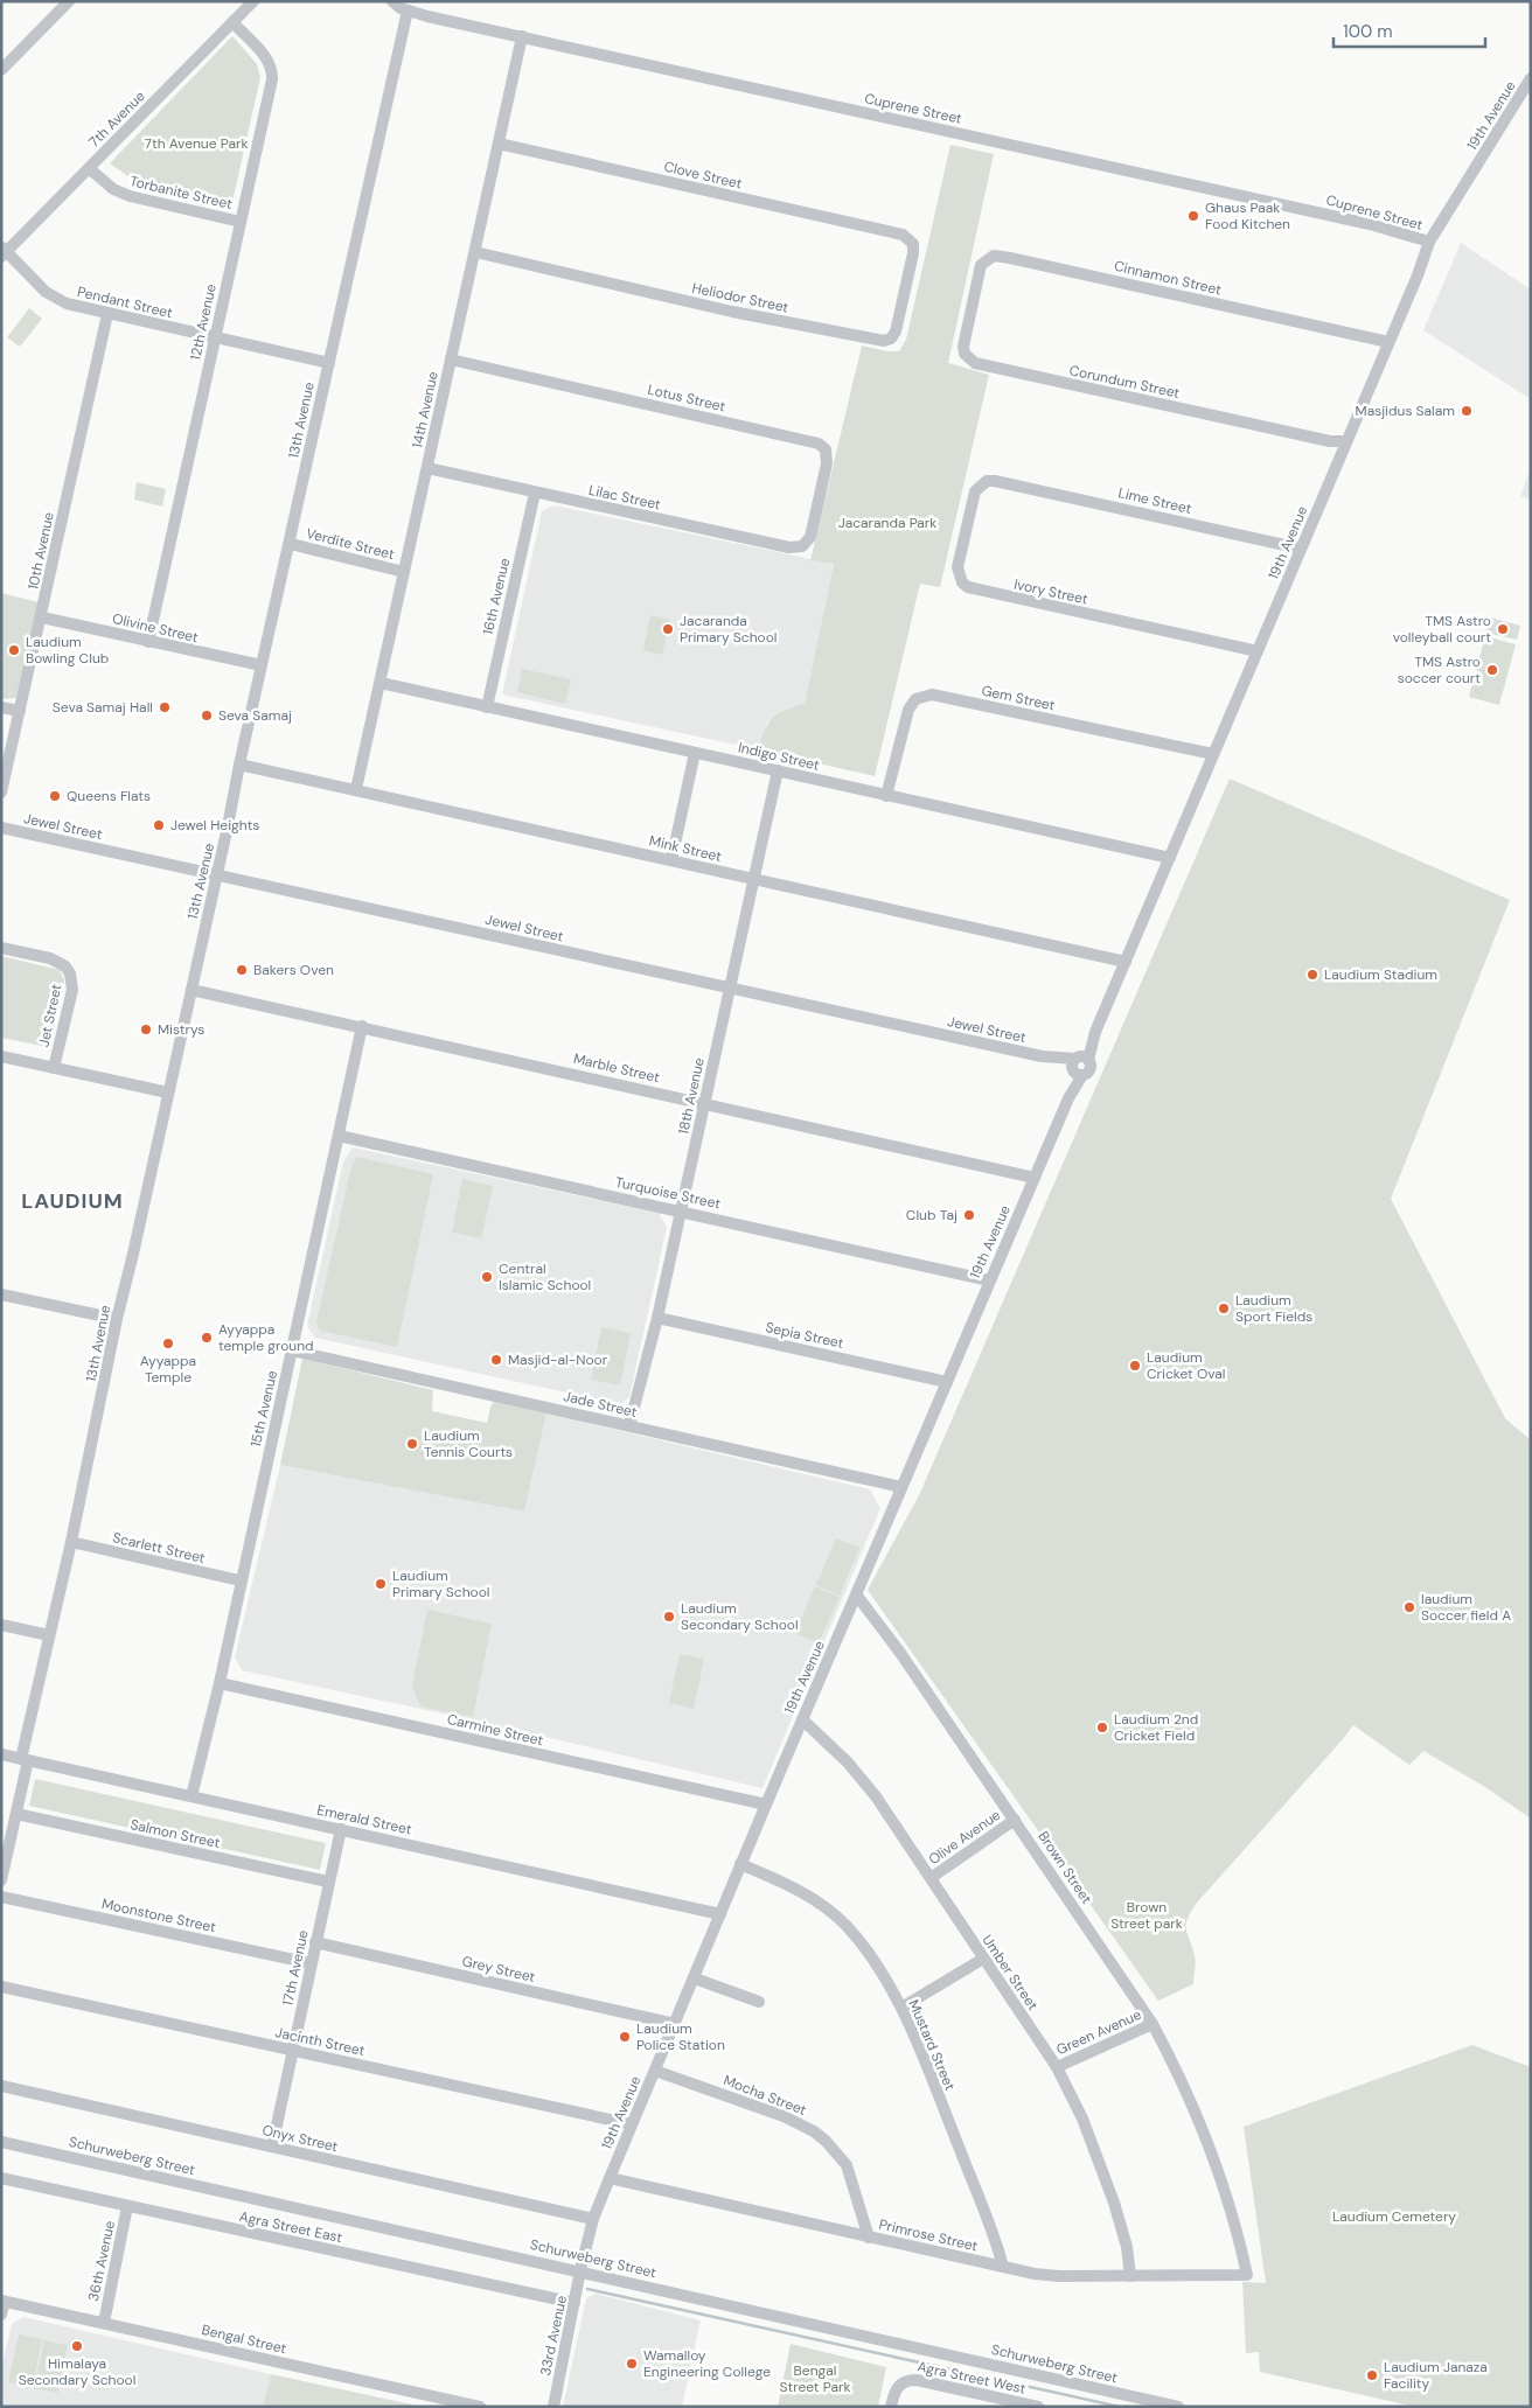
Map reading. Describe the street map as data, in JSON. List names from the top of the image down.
{
  "streets": {
    "street": [
      "Cuprene Street",
      "19th Avenue",
      "7th Avenue",
      "Clove Street",
      "Torbanite Street",
      "Cinnamon Street",
      "Heliodor Street",
      "Pendant Street",
      "12th Avenue",
      "Corundum Street",
      "Lotus Street",
      "14th Avenue",
      "13th Avenue",
      "Lilac Street",
      "Lime Street",
      "Verdite Street",
      "10th Avenue",
      "Ivory Street",
      "16th Avenue",
      "Olivine Street",
      "Gem Street",
      "Indigo Street",
      "Jewel Street",
      "Mink Street",
      "Jet Street",
      "Marble Street",
      "18th Avenue",
      "Turquoise Street",
      "Sepia Street",
      "Jade Street",
      "15th Avenue",
      "Scarlett Street",
      "Carmine Street",
      "Emerald Street",
      "Salmon Street",
      "Olive Avenue",
      "Brown Street",
      "Moonstone Street",
      "17th Avenue",
      "Grey Street",
      "Umber Street",
      "Green Avenue",
      "Jacinth Street",
      "Mustard Street",
      "Mocha Street",
      "Onyx Street",
      "Schurweberg Street",
      "Agra Street East",
      "Primrose Street",
      "36th Avenue",
      "33rd Avenue",
      "Bengal Street",
      "Agra Street West"
    ]
  },
  "crossings": [
    ["Cuprene Street", "19th Avenue"],
    ["Cuprene Street", "14th Avenue"],
    ["Cuprene Street", "13th Avenue"],
    ["19th Avenue", "Cinnamon Street"],
    ["19th Avenue", "Corundum Street"],
    ["19th Avenue", "Lime Street"],
    ["19th Avenue", "Ivory Street"],
    ["19th Avenue", "Gem Street"],
    ["19th Avenue", "Indigo Street"],
    ["19th Avenue", "Jewel Street"],
    ["19th Avenue", "Mink Street"],
    ["19th Avenue", "Marble Street"],
    ["19th Avenue", "Turquoise Street"],
    ["19th Avenue", "Sepia Street"],
    ["19th Avenue", "Jade Street"],
    ["19th Avenue", "Carmine Street"],
    ["19th Avenue", "Emerald Street"],
    ["19th Avenue", "Brown Street"],
    ["19th Avenue", "Grey Street"],
    ["19th Avenue", "Umber Street"],
    ["19th Avenue", "Jacinth Street"],
    ["19th Avenue", "Mustard Street"],
    ["19th Avenue", "Mocha Street"],
    ["19th Avenue", "Onyx Street"],
    ["19th Avenue", "Schurweberg Street"],
    ["19th Avenue", "Primrose Street"],
    ["19th Avenue", "33rd Avenue"],
    ["7th Avenue", "Torbanite Street"],
    ["7th Avenue", "Pendant Street"],
    ["7th Avenue", "12th Avenue"],
    ["Clove Street", "Heliodor Street"],
    ["Clove Street", "14th Avenue"],
    ["Torbanite Street", "12th Avenue"],
    ["Cinnamon Street", "Corundum Street"],
    ["Heliodor Street", "14th Avenue"],
    ["Pendant Street", "12th Avenue"],
    ["Pendant Street", "13th Avenue"],
    ["Pendant Street", "10th Avenue"],
    ["12th Avenue", "Olivine Street"],
    ["Lotus Street", "14th Avenue"],
    ["Lotus Street", "Lilac Street"],
    ["14th Avenue", "Lilac Street"],
    ["14th Avenue", "Verdite Street"],
    ["14th Avenue", "Indigo Street"],
    ["14th Avenue", "Mink Street"],
    ["13th Avenue", "Verdite Street"],
    ["13th Avenue", "Olivine Street"],
    ["13th Avenue", "Jewel Street"],
    ["13th Avenue", "Mink Street"],
    ["13th Avenue", "Marble Street"],
    ["13th Avenue", "Scarlett Street"],
    ["13th Avenue", "Emerald Street"],
    ["13th Avenue", "Salmon Street"],
    ["Lilac Street", "16th Avenue"],
    ["Lime Street", "Ivory Street"],
    ["10th Avenue", "Olivine Street"],
    ["16th Avenue", "Indigo Street"],
    ["Gem Street", "Indigo Street"],
    ["Indigo Street", "18th Avenue"],
    ["Jewel Street", "18th Avenue"],
    ["Mink Street", "18th Avenue"],
    ["Marble Street", "18th Avenue"],
    ["Marble Street", "15th Avenue"],
    ["18th Avenue", "Turquoise Street"],
    ["18th Avenue", "Sepia Street"],
    ["18th Avenue", "Jade Street"],
    ["Turquoise Street", "15th Avenue"],
    ["Jade Street", "15th Avenue"],
    ["15th Avenue", "Scarlett Street"],
    ["15th Avenue", "Carmine Street"],
    ["15th Avenue", "Emerald Street"],
    ["Emerald Street", "17th Avenue"],
    ["Salmon Street", "17th Avenue"],
    ["Olive Avenue", "Brown Street"],
    ["Olive Avenue", "Umber Street"],
    ["Brown Street", "Green Avenue"],
    ["Brown Street", "Primrose Street"],
    ["Moonstone Street", "17th Avenue"],
    ["17th Avenue", "Grey Street"],
    ["17th Avenue", "Jacinth Street"],
    ["17th Avenue", "Onyx Street"],
    ["Umber Street", "Green Avenue"],
    ["Umber Street", "Primrose Street"],
    ["Mustard Street", "Primrose Street"],
    ["Mocha Street", "Primrose Street"],
    ["Schurweberg Street", "33rd Avenue"],
    ["Agra Street East", "36th Avenue"],
    ["Agra Street East", "33rd Avenue"],
    ["36th Avenue", "Bengal Street"]
  ],
  "districts": ["LAUDIUM"],
  "parks": [
    "7th Avenue Park",
    "Jacaranda Park",
    "Brown Street park",
    "Laudium Cemetery",
    "Bengal Street Park"
  ],
  "places": [
    "Ghaus Paak Food Kitchen",
    "Masjidus Salam",
    "Jacaranda Primary School",
    "TMS Astro volleyball court",
    "Laudium Bowling Club",
    "TMS Astro soccer court",
    "Seva Samaj Hall",
    "Seva Samaj",
    "Queens Flats",
    "Jewel Heights",
    "Bakers Oven",
    "Laudium Stadium",
    "Mistrys",
    "Club Taj",
    "Central Islamic School",
    "Laudium Sport Fields",
    "Ayyappa temple ground",
    "Ayyappa Temple",
    "Masjid-al-Noor",
    "Laudium Cricket Oval",
    "Laudium Tennis Courts",
    "Laudium Primary School",
    "laudium Soccer field A",
    "Laudium Secondary School",
    "Laudium 2nd Cricket Field",
    "Laudium Police Station",
    "Himalaya Secondary School",
    "Wamalloy Engineering College",
    "Laudium Janaza Facility"
  ],
  "scale_bar": "100 m"
}
